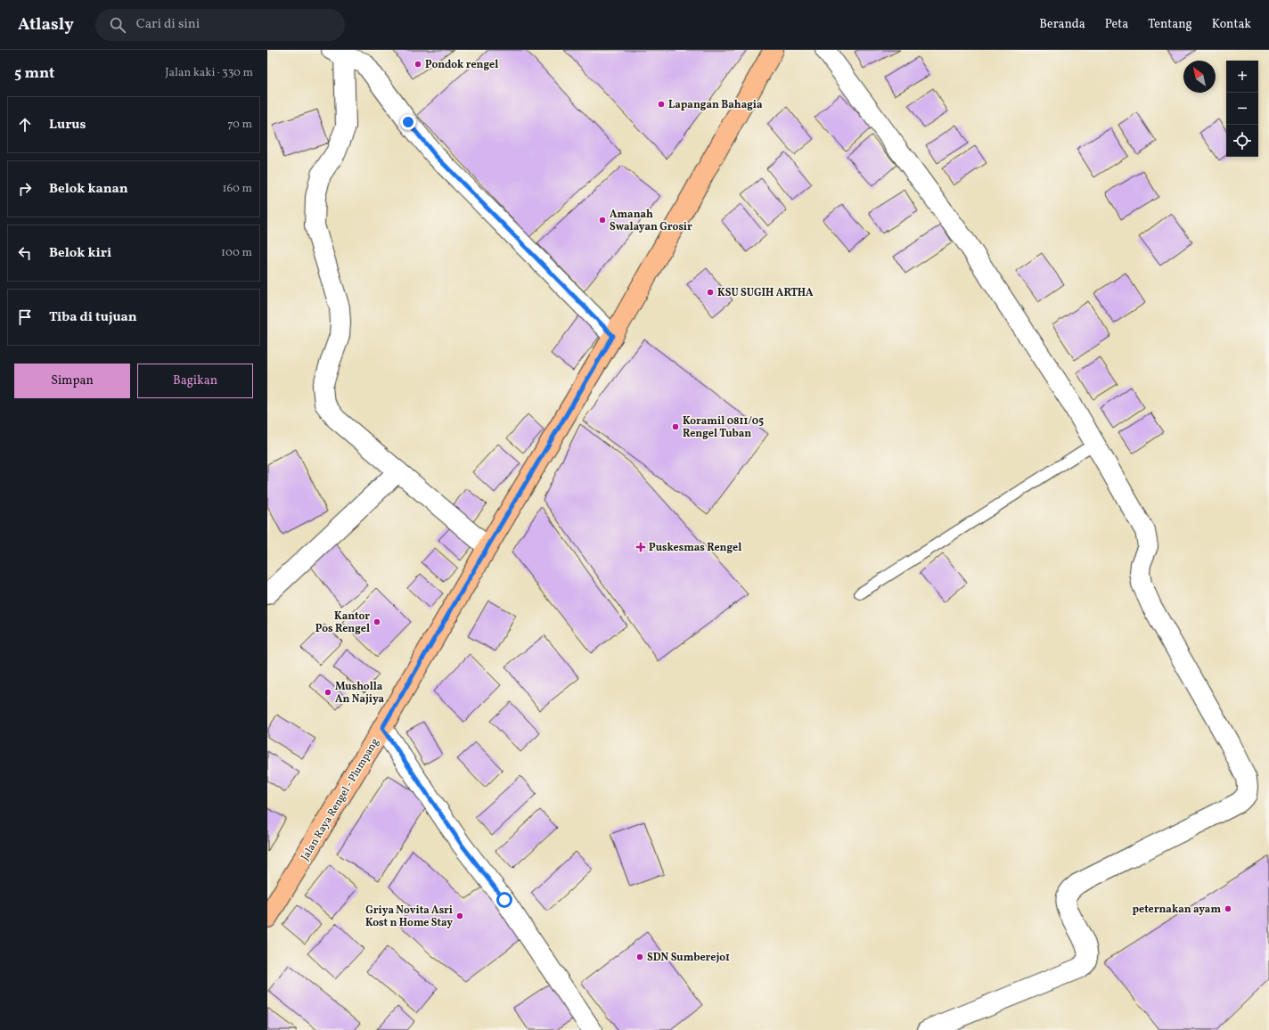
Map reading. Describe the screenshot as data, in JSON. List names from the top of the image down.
{
  "streets": {
    "main road": ["Jalan Raya Rengel - Plumpang"]
  },
  "places": {
    "other": [
      "Pondok rengel",
      "Lapangan Bahagia",
      "Amanah Swalayan Grosir",
      "KSU SUGIH ARTHA",
      "Koramil 0811/05 Rengel Tuban",
      "Kantor Pos Rengel",
      "Musholla An Najiya",
      "peternakan ayam",
      "Griya Novita Asri Kost n Home Stay",
      "SDN Sumberejo1"
    ],
    "health": ["Puskesmas Rengel"]
  },
  "north": "top left",
  "page": {
    "header": "Atlasly",
    "search": "Cari di sini",
    "nav": [
      "Beranda",
      "Peta",
      "Tentang",
      "Kontak"
    ],
    "heading": ["5 mnt", "Jalan kaki · 330 m"],
    "map_buttons": ["+", "−"],
    "list": [
      ["Lurus", "70 m"],
      ["Belok kanan", "160 m"],
      ["Belok kiri", "100 m"],
      "Tiba di tujuan"
    ],
    "buttons": ["Simpan", "Bagikan"]
  }
}
